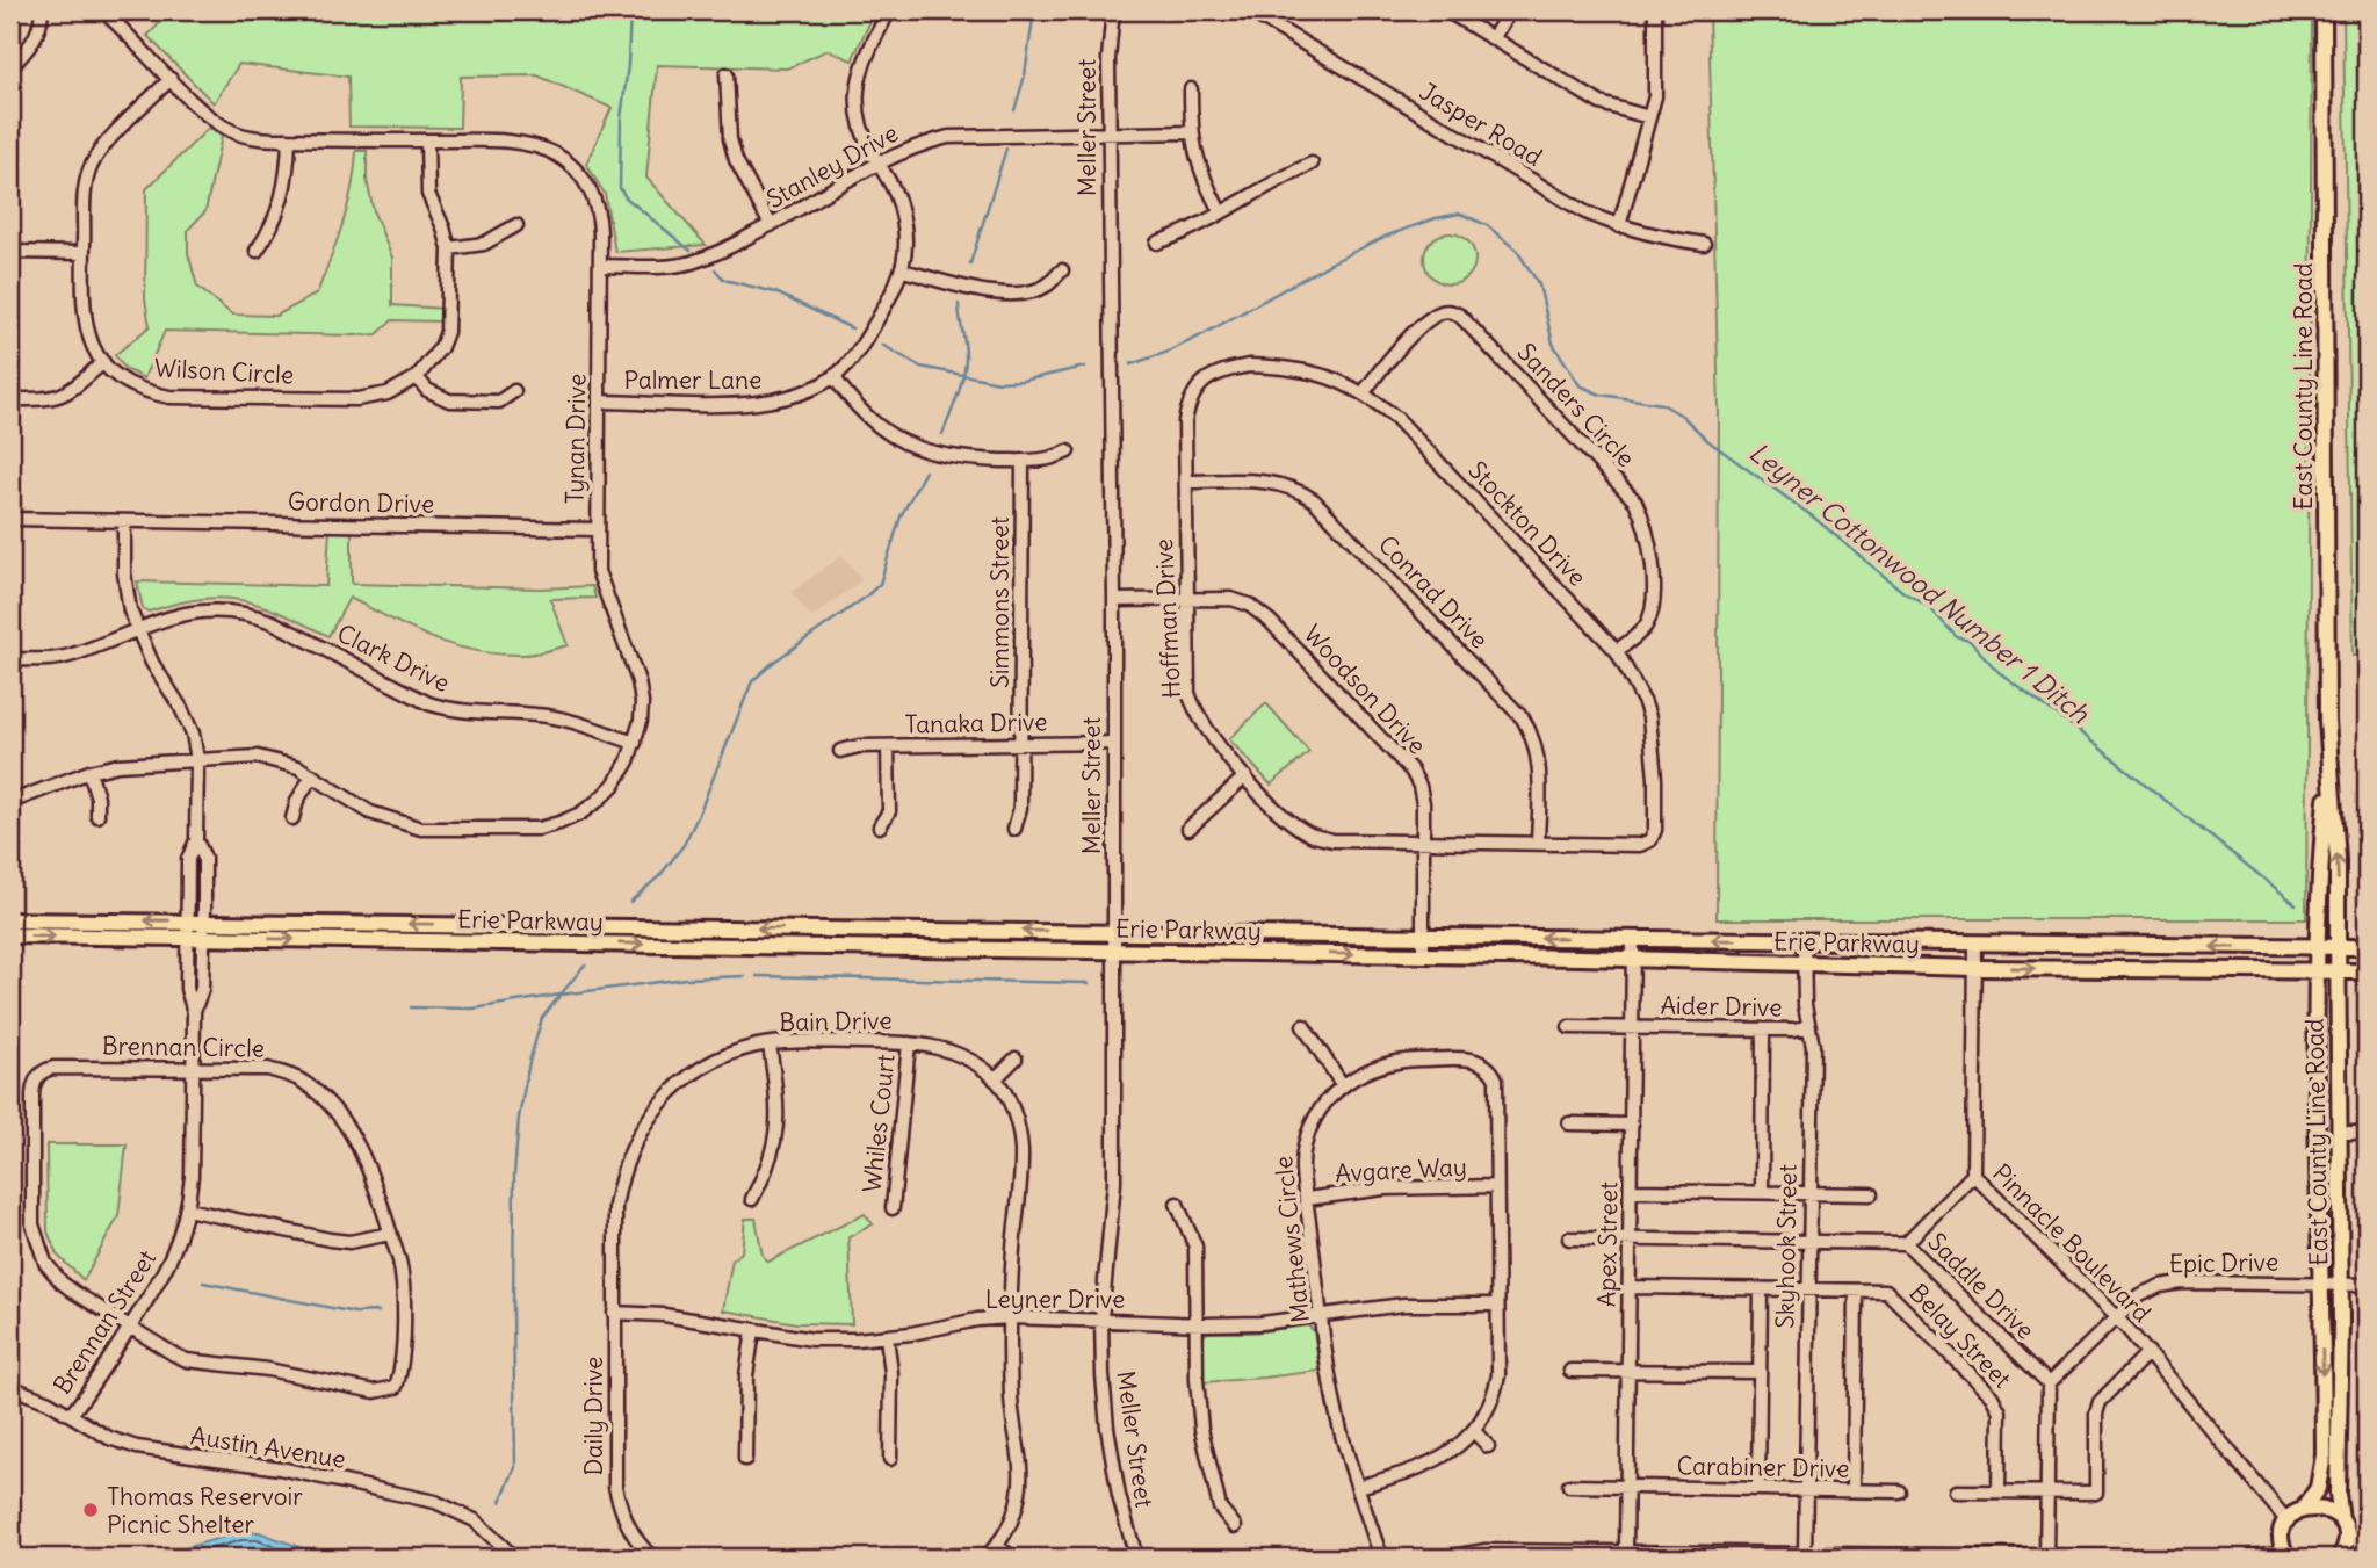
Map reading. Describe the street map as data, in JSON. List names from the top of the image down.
{
  "streets": {
    "main road": ["East County Line Road", "Erie Parkway"],
    "street": [
      "Jasper Road",
      "Meller Street",
      "Stanley Drive",
      "Wilson Circle",
      "Palmer Lane",
      "Sanders Circle",
      "Tynan Drive",
      "Gordon Drive",
      "Stockton Drive",
      "Conrad Drive",
      "Simmons Street",
      "Hoffman Drive",
      "Clark Drive",
      "Woodson Drive",
      "Tanaka Drive",
      "Aider Drive",
      "Bain Drive",
      "Brennan Circle",
      "Whiles Court",
      "Avgare Way",
      "Mathews Circle",
      "Pinnacle Boulevard",
      "Apex Street",
      "Skyhook Street",
      "Epic Drive",
      "Saddle Drive",
      "Leyner Drive",
      "Brennan Street",
      "Belay Street",
      "Daily Drive",
      "Austin Avenue",
      "Carabiner Drive"
    ]
  },
  "crossings": [
    ["Meller Street", "Stanley Drive"],
    ["Meller Street", "Woodson Drive"],
    ["Meller Street", "Tanaka Drive"],
    ["Meller Street", "Erie Parkway"],
    ["Meller Street", "Leyner Drive"],
    ["Stanley Drive", "Palmer Lane"],
    ["Stanley Drive", "Tynan Drive"],
    ["Wilson Circle", "Tynan Drive"],
    ["Palmer Lane", "Tynan Drive"],
    ["East County Line Road", "Erie Parkway"],
    ["East County Line Road", "Epic Drive"],
    ["Sanders Circle", "Stockton Drive"],
    ["Tynan Drive", "Gordon Drive"],
    ["Tynan Drive", "Clark Drive"],
    ["Tynan Drive", "Brennan Street"],
    ["Gordon Drive", "Brennan Street"],
    ["Stockton Drive", "Hoffman Drive"],
    ["Conrad Drive", "Hoffman Drive"],
    ["Simmons Street", "Tanaka Drive"],
    ["Hoffman Drive", "Woodson Drive"],
    ["Clark Drive", "Brennan Street"],
    ["Woodson Drive", "Erie Parkway"],
    ["Erie Parkway", "Pinnacle Boulevard"],
    ["Erie Parkway", "Apex Street"],
    ["Erie Parkway", "Skyhook Street"],
    ["Erie Parkway", "Brennan Street"],
    ["Aider Drive", "Apex Street"],
    ["Aider Drive", "Skyhook Street"],
    ["Bain Drive", "Whiles Court"],
    ["Bain Drive", "Leyner Drive"],
    ["Bain Drive", "Daily Drive"],
    ["Brennan Circle", "Brennan Street"],
    ["Avgare Way", "Mathews Circle"],
    ["Mathews Circle", "Leyner Drive"],
    ["Pinnacle Boulevard", "Epic Drive"],
    ["Apex Street", "Saddle Drive"],
    ["Apex Street", "Belay Street"],
    ["Apex Street", "Carabiner Drive"],
    ["Skyhook Street", "Saddle Drive"],
    ["Skyhook Street", "Belay Street"],
    ["Skyhook Street", "Carabiner Drive"],
    ["Epic Drive", "Saddle Drive"],
    ["Leyner Drive", "Daily Drive"],
    ["Brennan Street", "Austin Avenue"]
  ],
  "water": ["Leyner Cottonwood Number 1 Ditch"],
  "places": ["Thomas Reservoir Picnic Shelter"]
}
